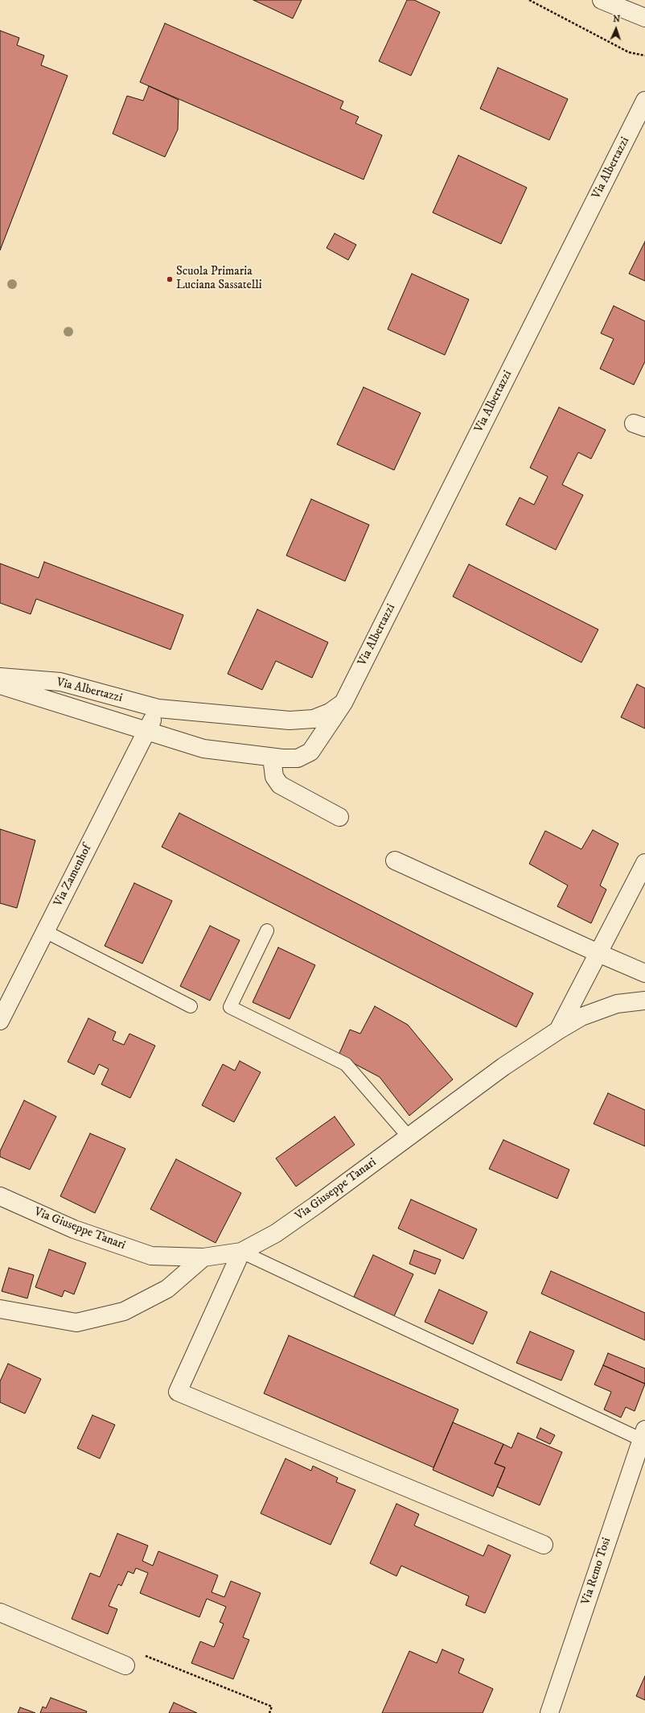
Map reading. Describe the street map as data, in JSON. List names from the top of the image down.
{
  "streets": {
    "street": [
      "Via Albertazzi",
      "Via Zamenhof",
      "Via Giuseppe Tanari",
      "Via Remo Tosi"
    ]
  },
  "crossings": [
    ["Via Albertazzi", "Via Zamenhof"]
  ],
  "places": ["Scuola Primaria Luciana Sassatelli"],
  "north": "top"
}
